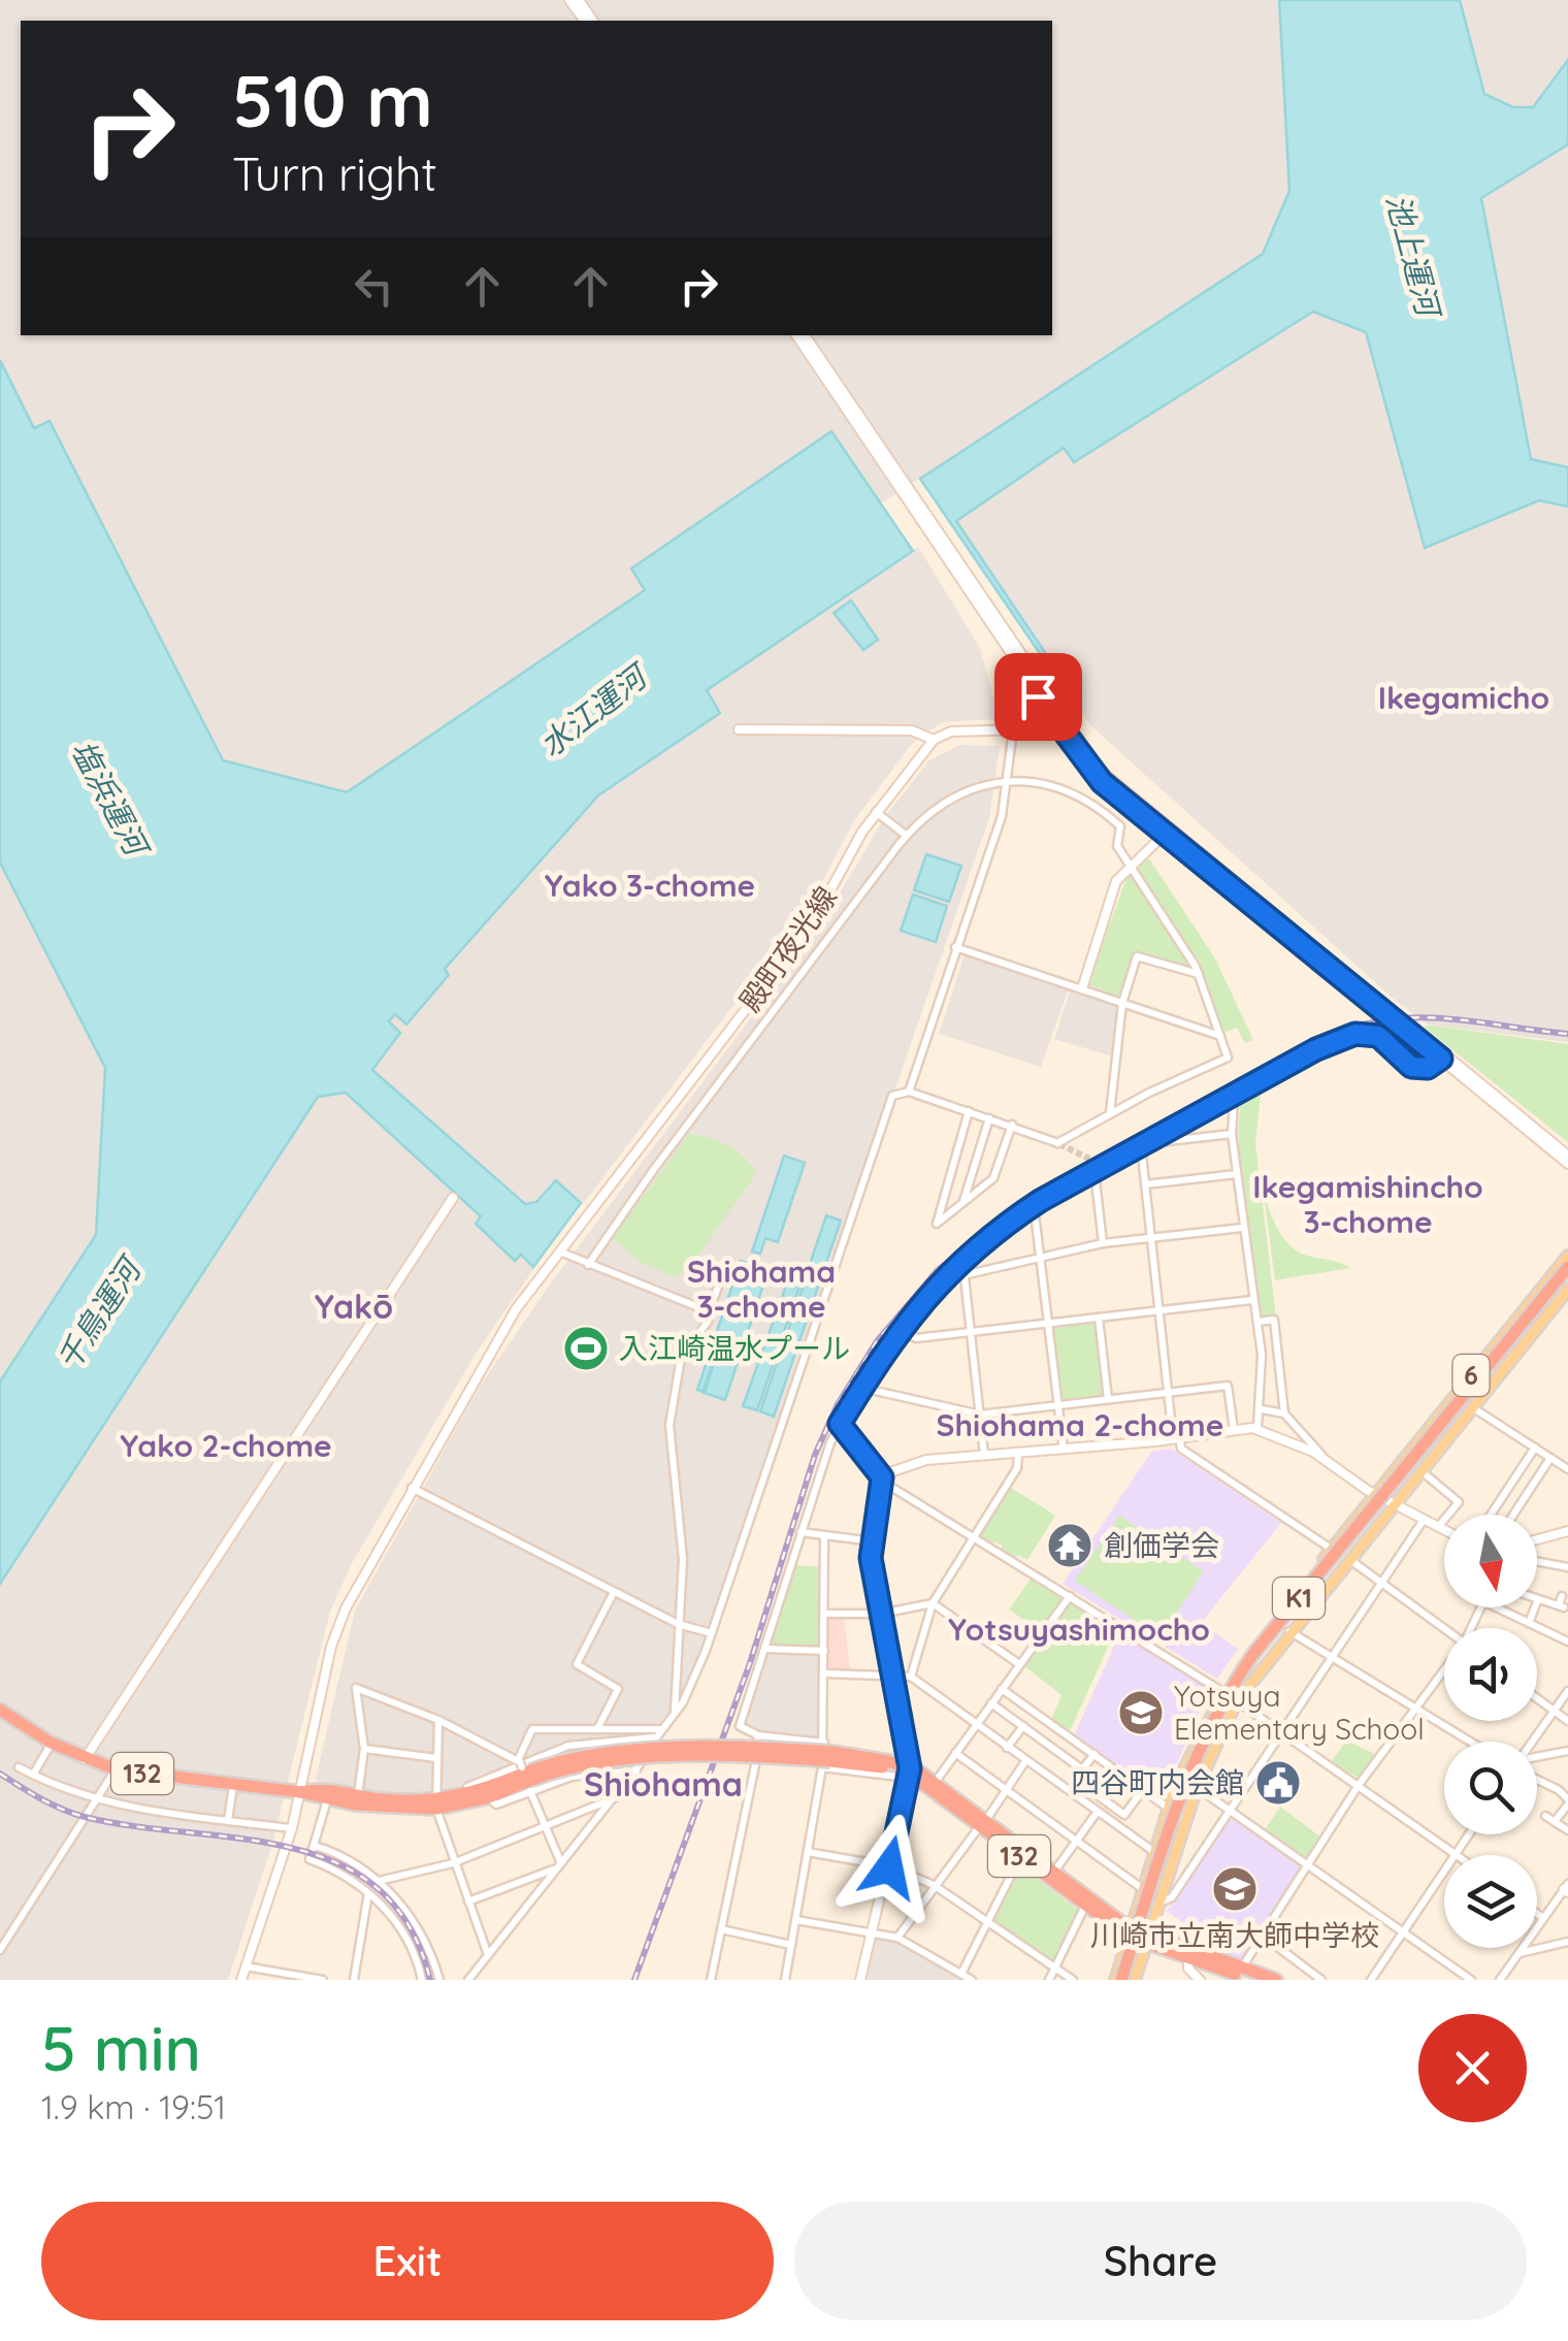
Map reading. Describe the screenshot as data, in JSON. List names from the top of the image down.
{
  "streets": {
    "highway": ["K1", "132"],
    "main road": ["6"],
    "street": ["殿町夜光線"]
  },
  "crossings": [
    ["殿町夜光線", "132"],
    ["6", "K1"],
    ["6", "132"]
  ],
  "districts": [
    "Ikegamicho",
    "Yako 3-chome",
    "Ikegamishincho 3-chome",
    "Shiohama 3-chome",
    "Yakō",
    "Shiohama 2-chome",
    "Yako 2-chome",
    "Yotsuyashimocho",
    "Shiohama"
  ],
  "water": [
    "池上運河",
    "水江運河",
    "塩浜運河",
    "千鳥運河"
  ],
  "places": {
    "sports": ["入江崎温水プール"],
    "temple": ["創価学会"],
    "school or university": ["Yotsuya Elementary School", "川崎市立南大師中学校"],
    "public building": ["四谷町内会館"]
  },
  "north": "bottom",
  "page": {
    "turn": ["510 m", "Turn right"],
    "heading": ["5 min", "1.9 km · 19:51"],
    "buttons": ["Exit", "Share"]
  }
}
